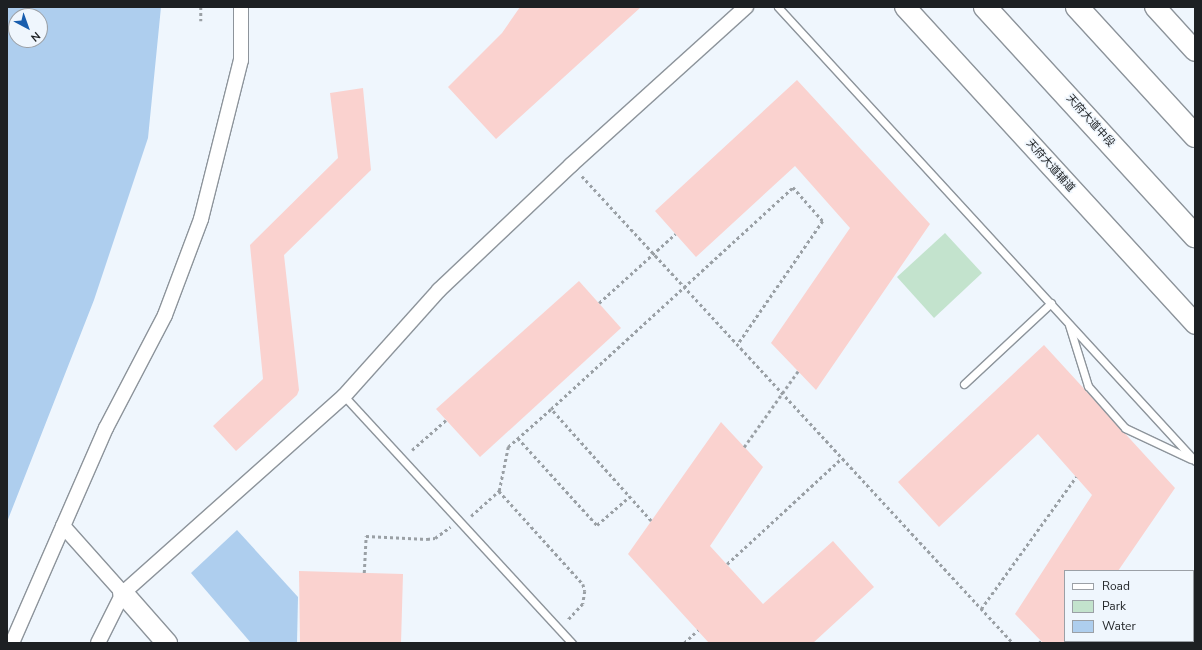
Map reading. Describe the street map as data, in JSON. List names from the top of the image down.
{
  "streets": {
    "main road": ["天府大道中段"],
    "street": ["天府大道辅道"]
  },
  "legend": ["Road", "Park", "Water"],
  "north": "bottom right"
}
